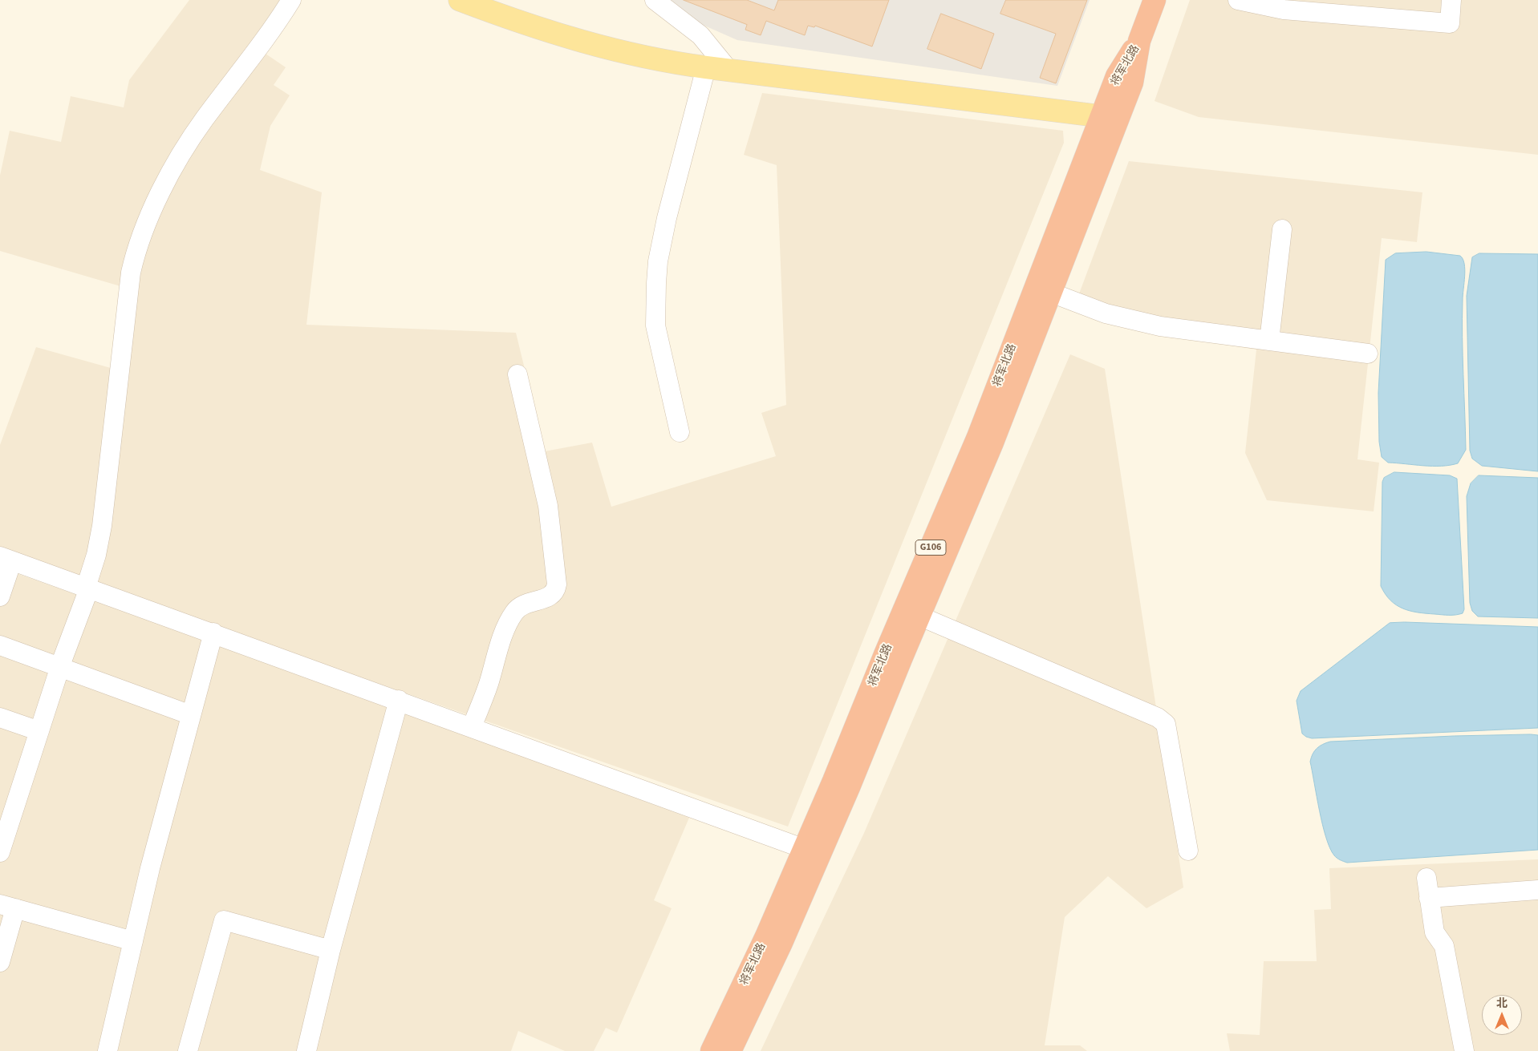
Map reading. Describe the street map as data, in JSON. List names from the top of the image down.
{
  "streets": {
    "highway": ["将军北路", "G106"]
  },
  "crossings": [
    ["将军北路", "G106"]
  ],
  "north": "top"
}
